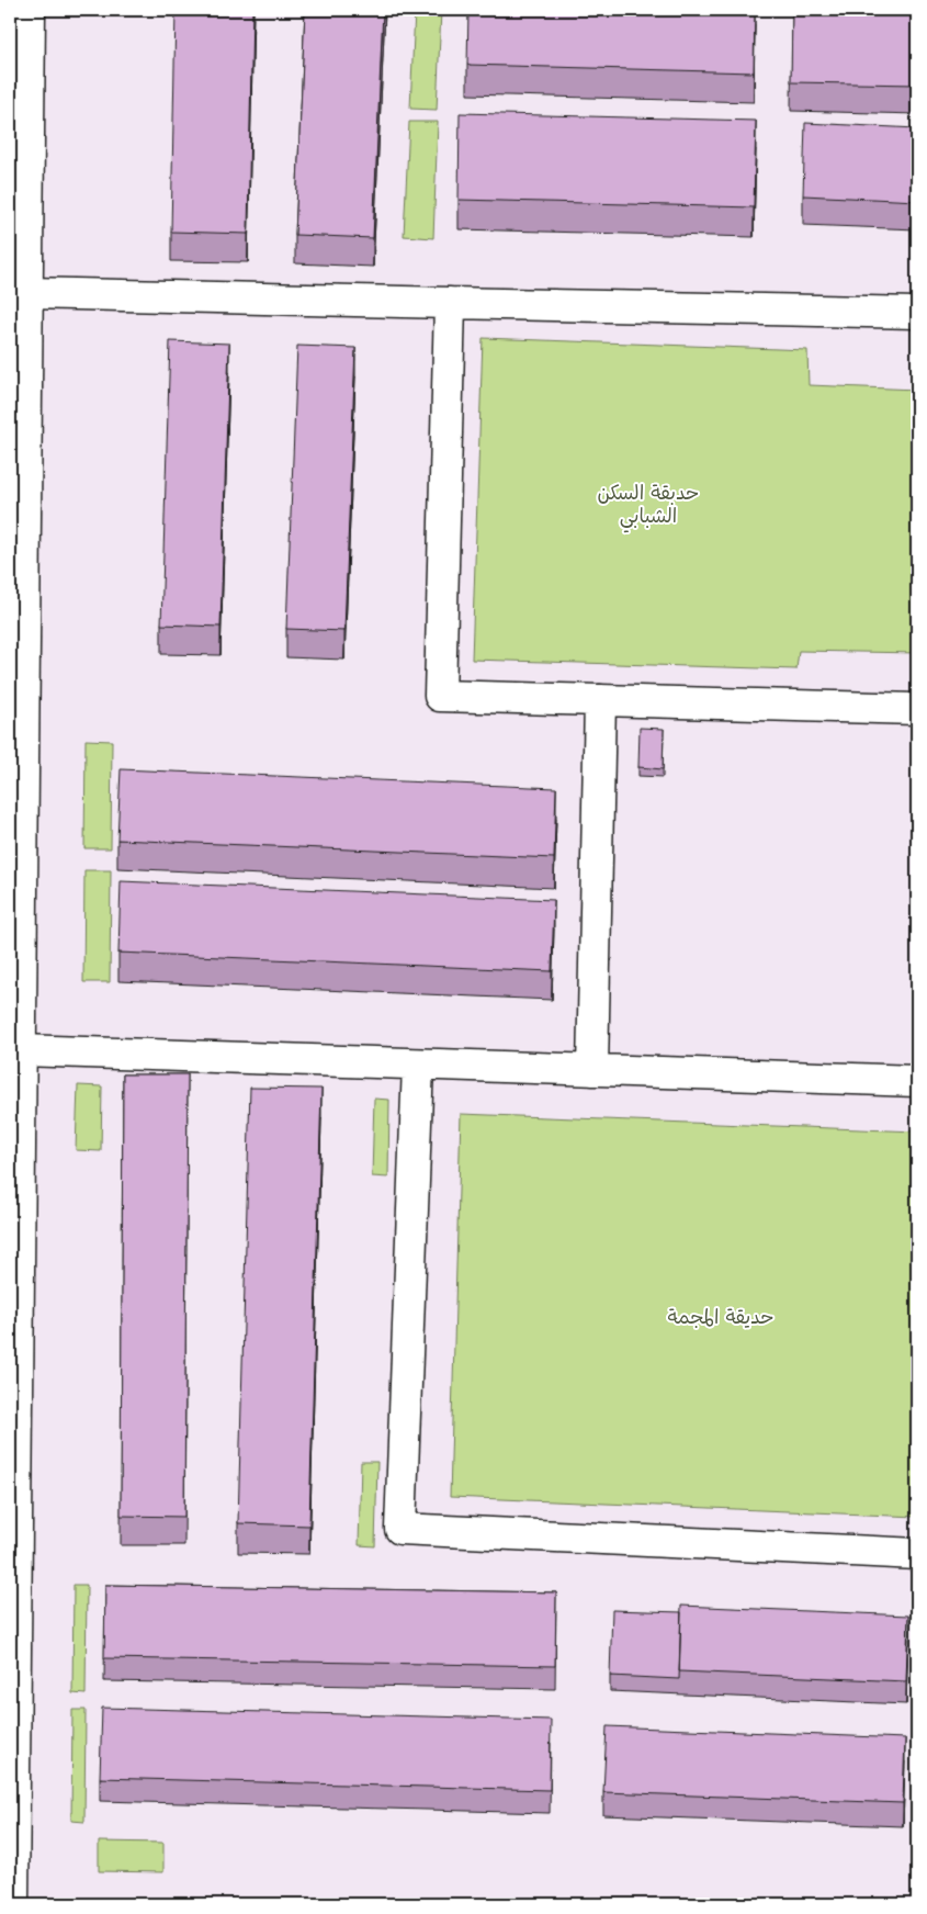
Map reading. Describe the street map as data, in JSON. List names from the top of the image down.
{
  "parks": ["حدبقة السكن الشبابي", "حديقة المجمة"]
}
